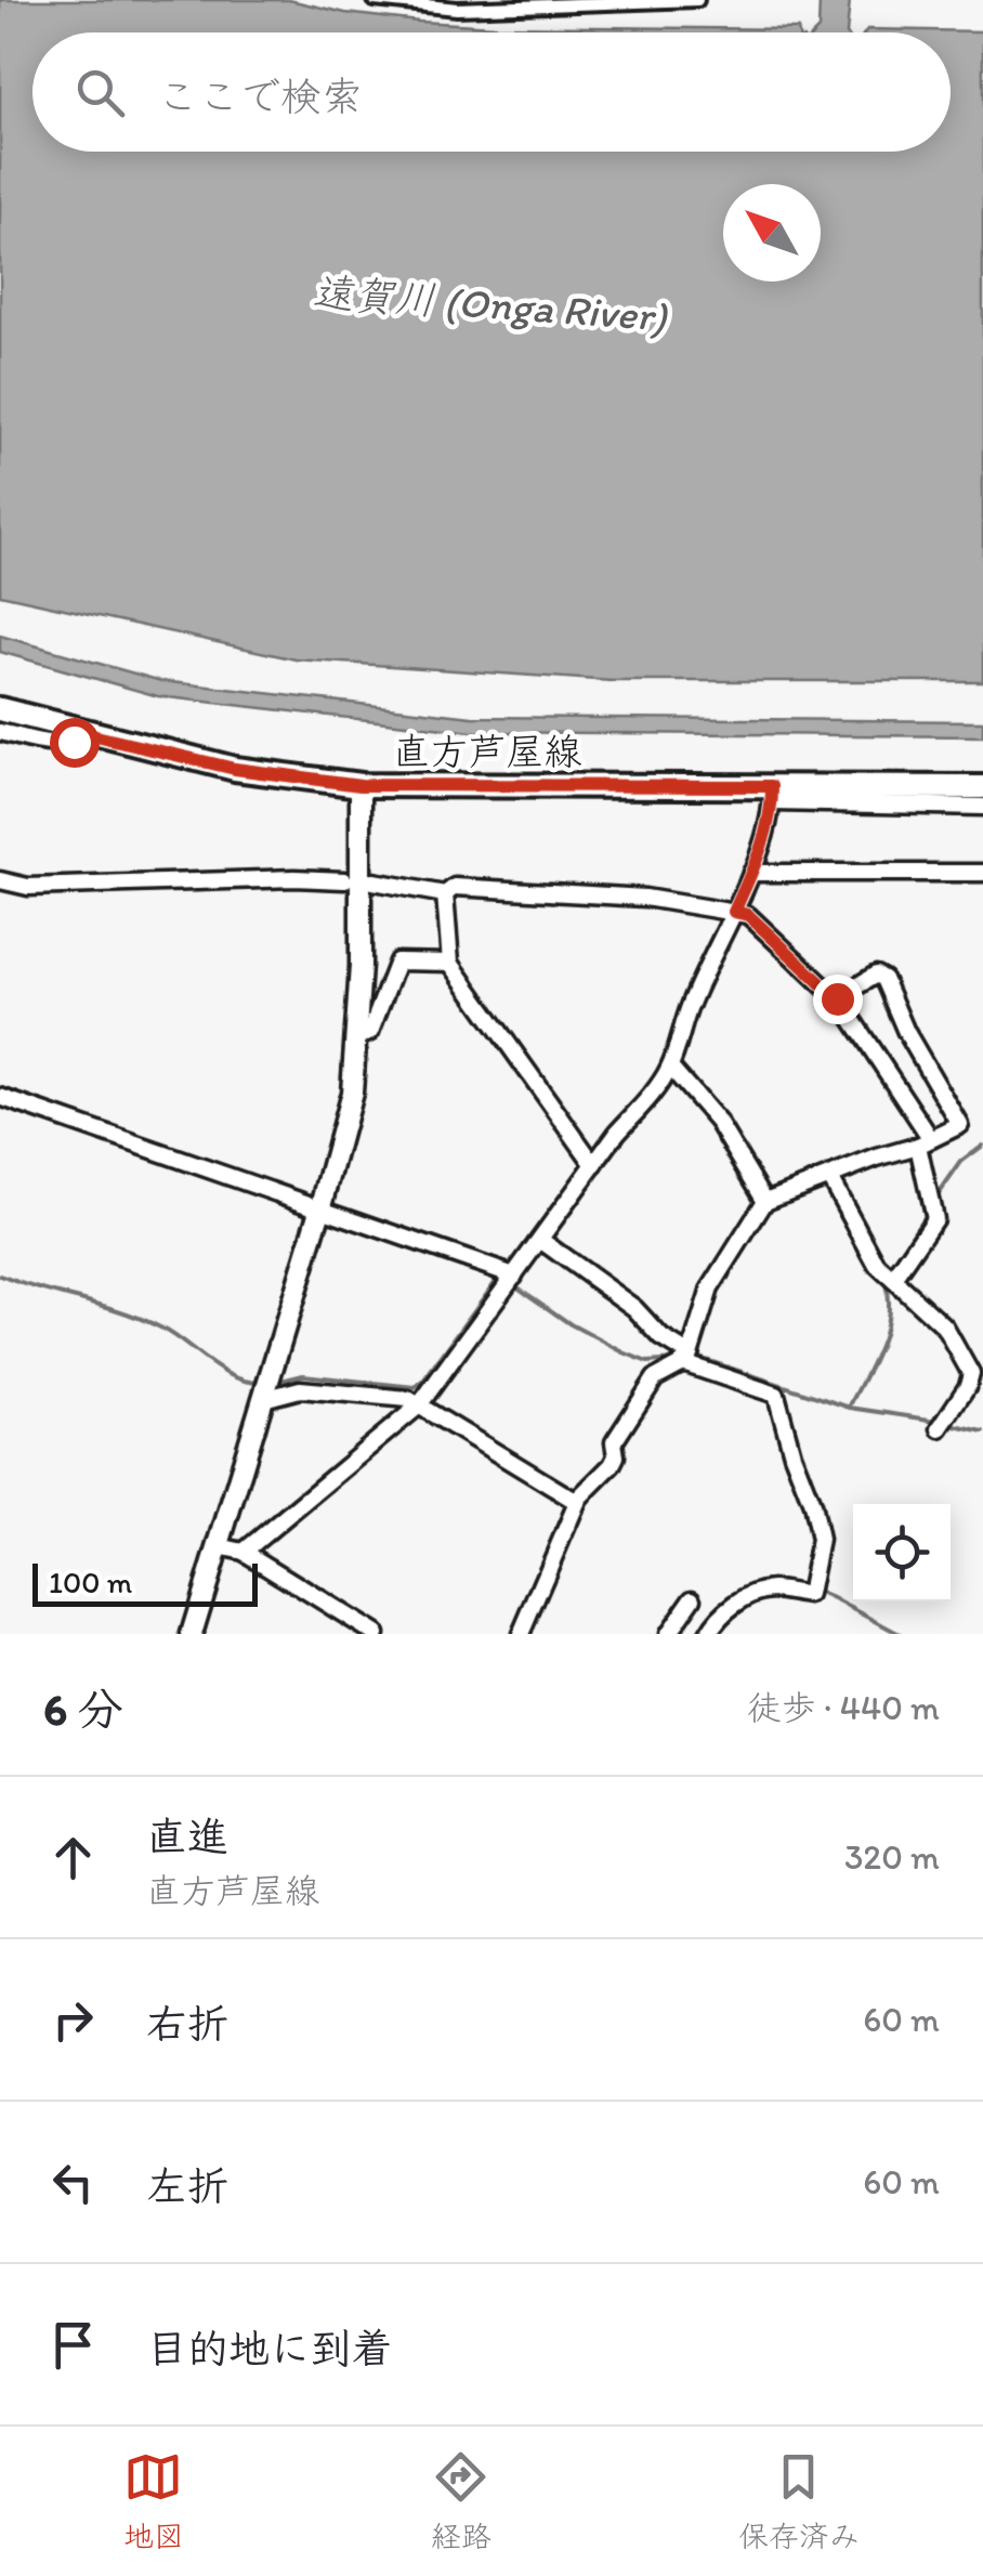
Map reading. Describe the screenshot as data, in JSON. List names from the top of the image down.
{
  "streets": {
    "main road": ["直方芦屋線"]
  },
  "water": ["遠賀川 (Onga River)"],
  "scale_bar": "100 m",
  "north": "top left",
  "page": {
    "search": "ここで検索",
    "scale": "100 m",
    "heading": ["6 分", "徒歩 · 440 m"],
    "list": [
      ["直進", "直方芦屋線", "320 m"],
      ["右折", "60 m"],
      ["左折", "60 m"],
      "目的地に到着"
    ],
    "nav": ["地図", "経路", "保存済み"]
  }
}
